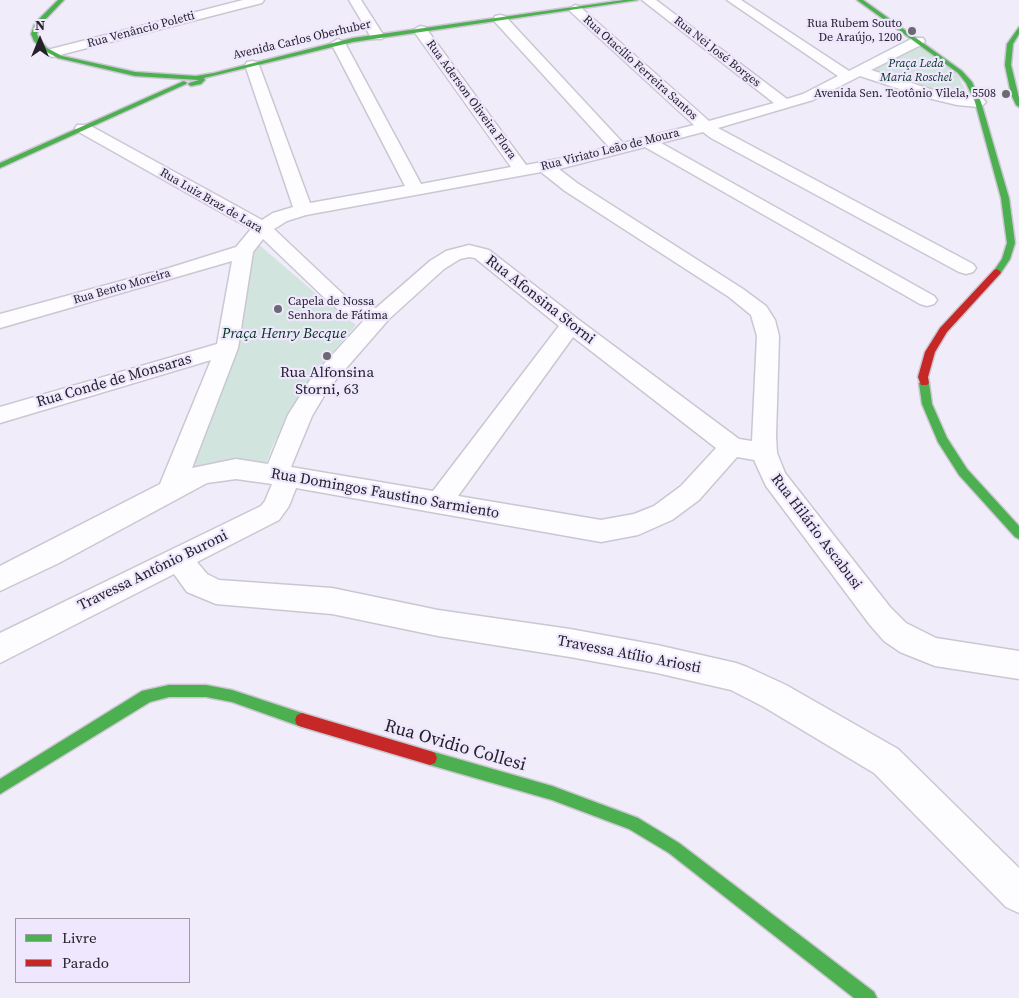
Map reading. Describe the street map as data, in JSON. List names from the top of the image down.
{
  "streets": {
    "street": [
      "Rua Venâncio Poletti",
      "Avenida Carlos Oberhuber",
      "Rua Nei José Borges",
      "Rua Otacílio Ferreira Santos",
      "Rua Aderson Oliveira Flora",
      "Rua Viriato Leão de Moura",
      "Rua Luiz Braz de Lara",
      "Rua Bento Moreira",
      "Rua Afonsina Storni",
      "Rua Conde de Monsaras",
      "Rua Domingos Faustino Sarmiento",
      "Rua Hilário Ascabusi",
      "Travessa Antônio Buroni",
      "Travessa Atílio Ariosti",
      "Rua Ovidio Collesi"
    ]
  },
  "crossings": [
    ["Avenida Carlos Oberhuber", "Rua Otacílio Ferreira Santos"],
    ["Avenida Carlos Oberhuber", "Rua Aderson Oliveira Flora"],
    ["Avenida Carlos Oberhuber", "Rua Luiz Braz de Lara"],
    ["Rua Nei José Borges", "Rua Viriato Leão de Moura"],
    ["Rua Otacílio Ferreira Santos", "Rua Viriato Leão de Moura"],
    ["Rua Aderson Oliveira Flora", "Rua Viriato Leão de Moura"],
    ["Rua Viriato Leão de Moura", "Rua Luiz Braz de Lara"],
    ["Rua Viriato Leão de Moura", "Rua Hilário Ascabusi"],
    ["Rua Luiz Braz de Lara", "Rua Afonsina Storni"],
    ["Rua Afonsina Storni", "Rua Domingos Faustino Sarmiento"],
    ["Rua Afonsina Storni", "Travessa Antônio Buroni"],
    ["Rua Domingos Faustino Sarmiento", "Travessa Antônio Buroni"],
    ["Travessa Antônio Buroni", "Travessa Atílio Ariosti"]
  ],
  "parks": ["Praça Leda Maria Roschel", "Praça Henry Becque"],
  "places": [
    "Rua Rubem Souto De Araújo, 1200",
    "Avenida Sen. Teotônio Vilela, 5508",
    "Capela de Nossa Senhora de Fátima",
    "Rua Alfonsina Storni, 63"
  ],
  "legend": ["Livre", "Parado"],
  "north": "top"
}
